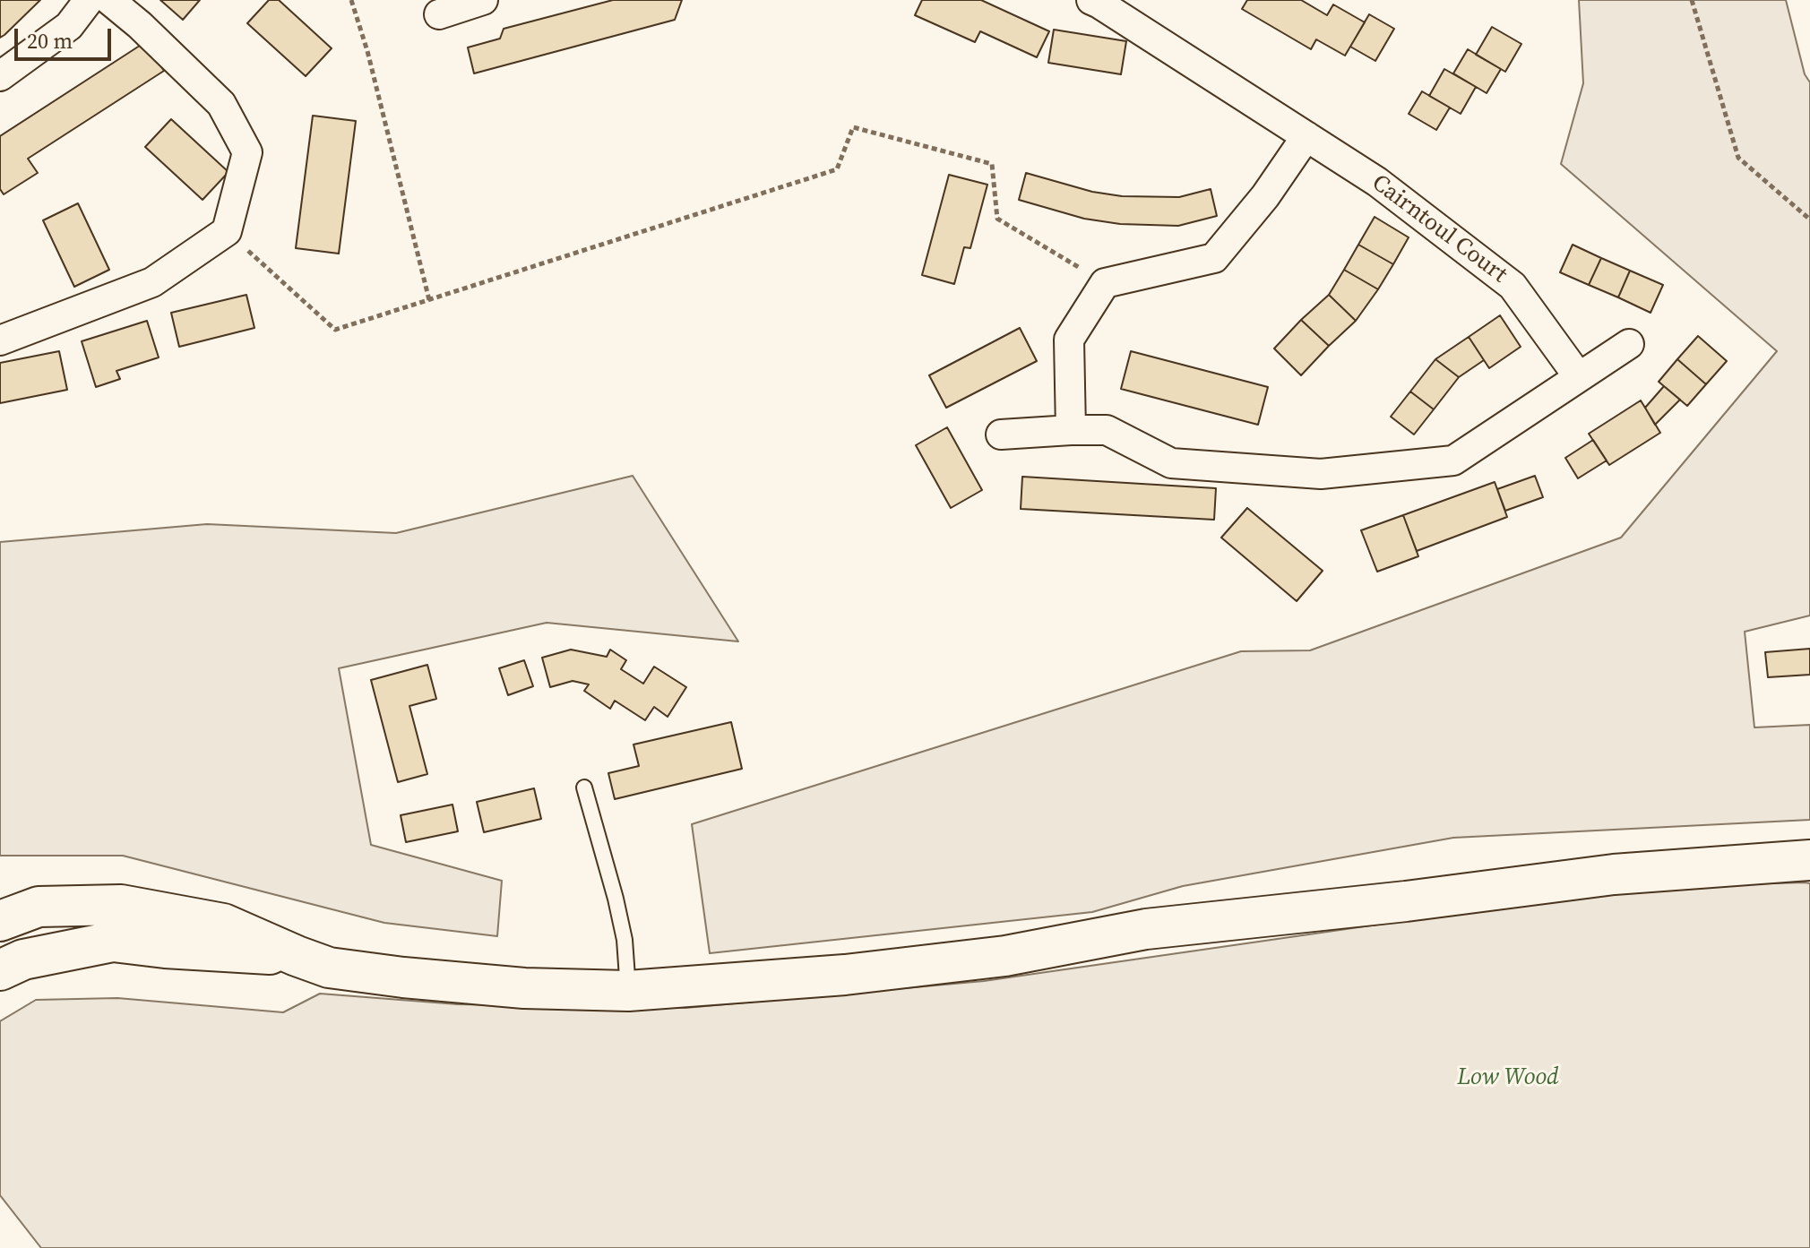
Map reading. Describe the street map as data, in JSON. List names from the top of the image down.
{
  "streets": {
    "street": ["Cairntoul Court"]
  },
  "parks": ["Low Wood"],
  "scale_bar": "20 m"
}
